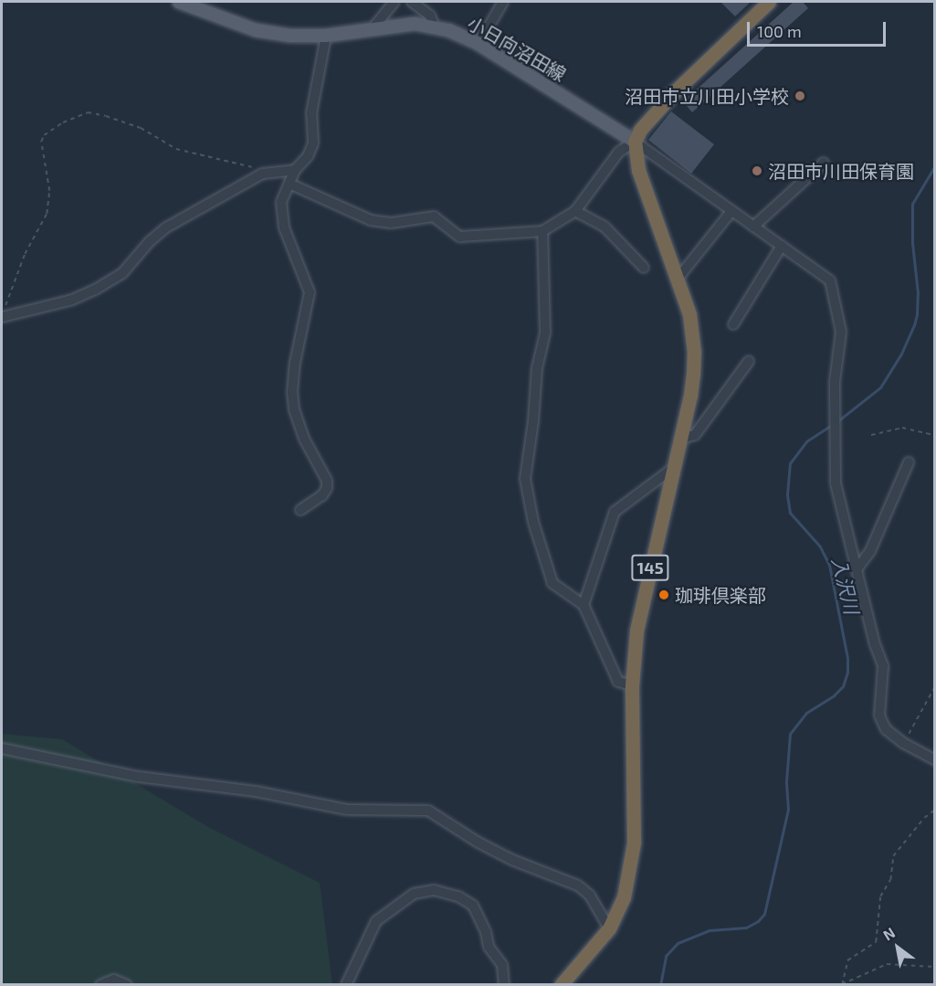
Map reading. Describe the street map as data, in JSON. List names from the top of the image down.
{
  "streets": {
    "highway": ["145"],
    "main road": ["小日向沼田線"]
  },
  "crossings": [
    ["小日向沼田線", "145"]
  ],
  "water": ["入沢川"],
  "places": ["沼田市立川田小学校", "沼田市川田保育園", "珈琲倶楽部"],
  "scale_bar": "100 m",
  "north": "top left"
}
